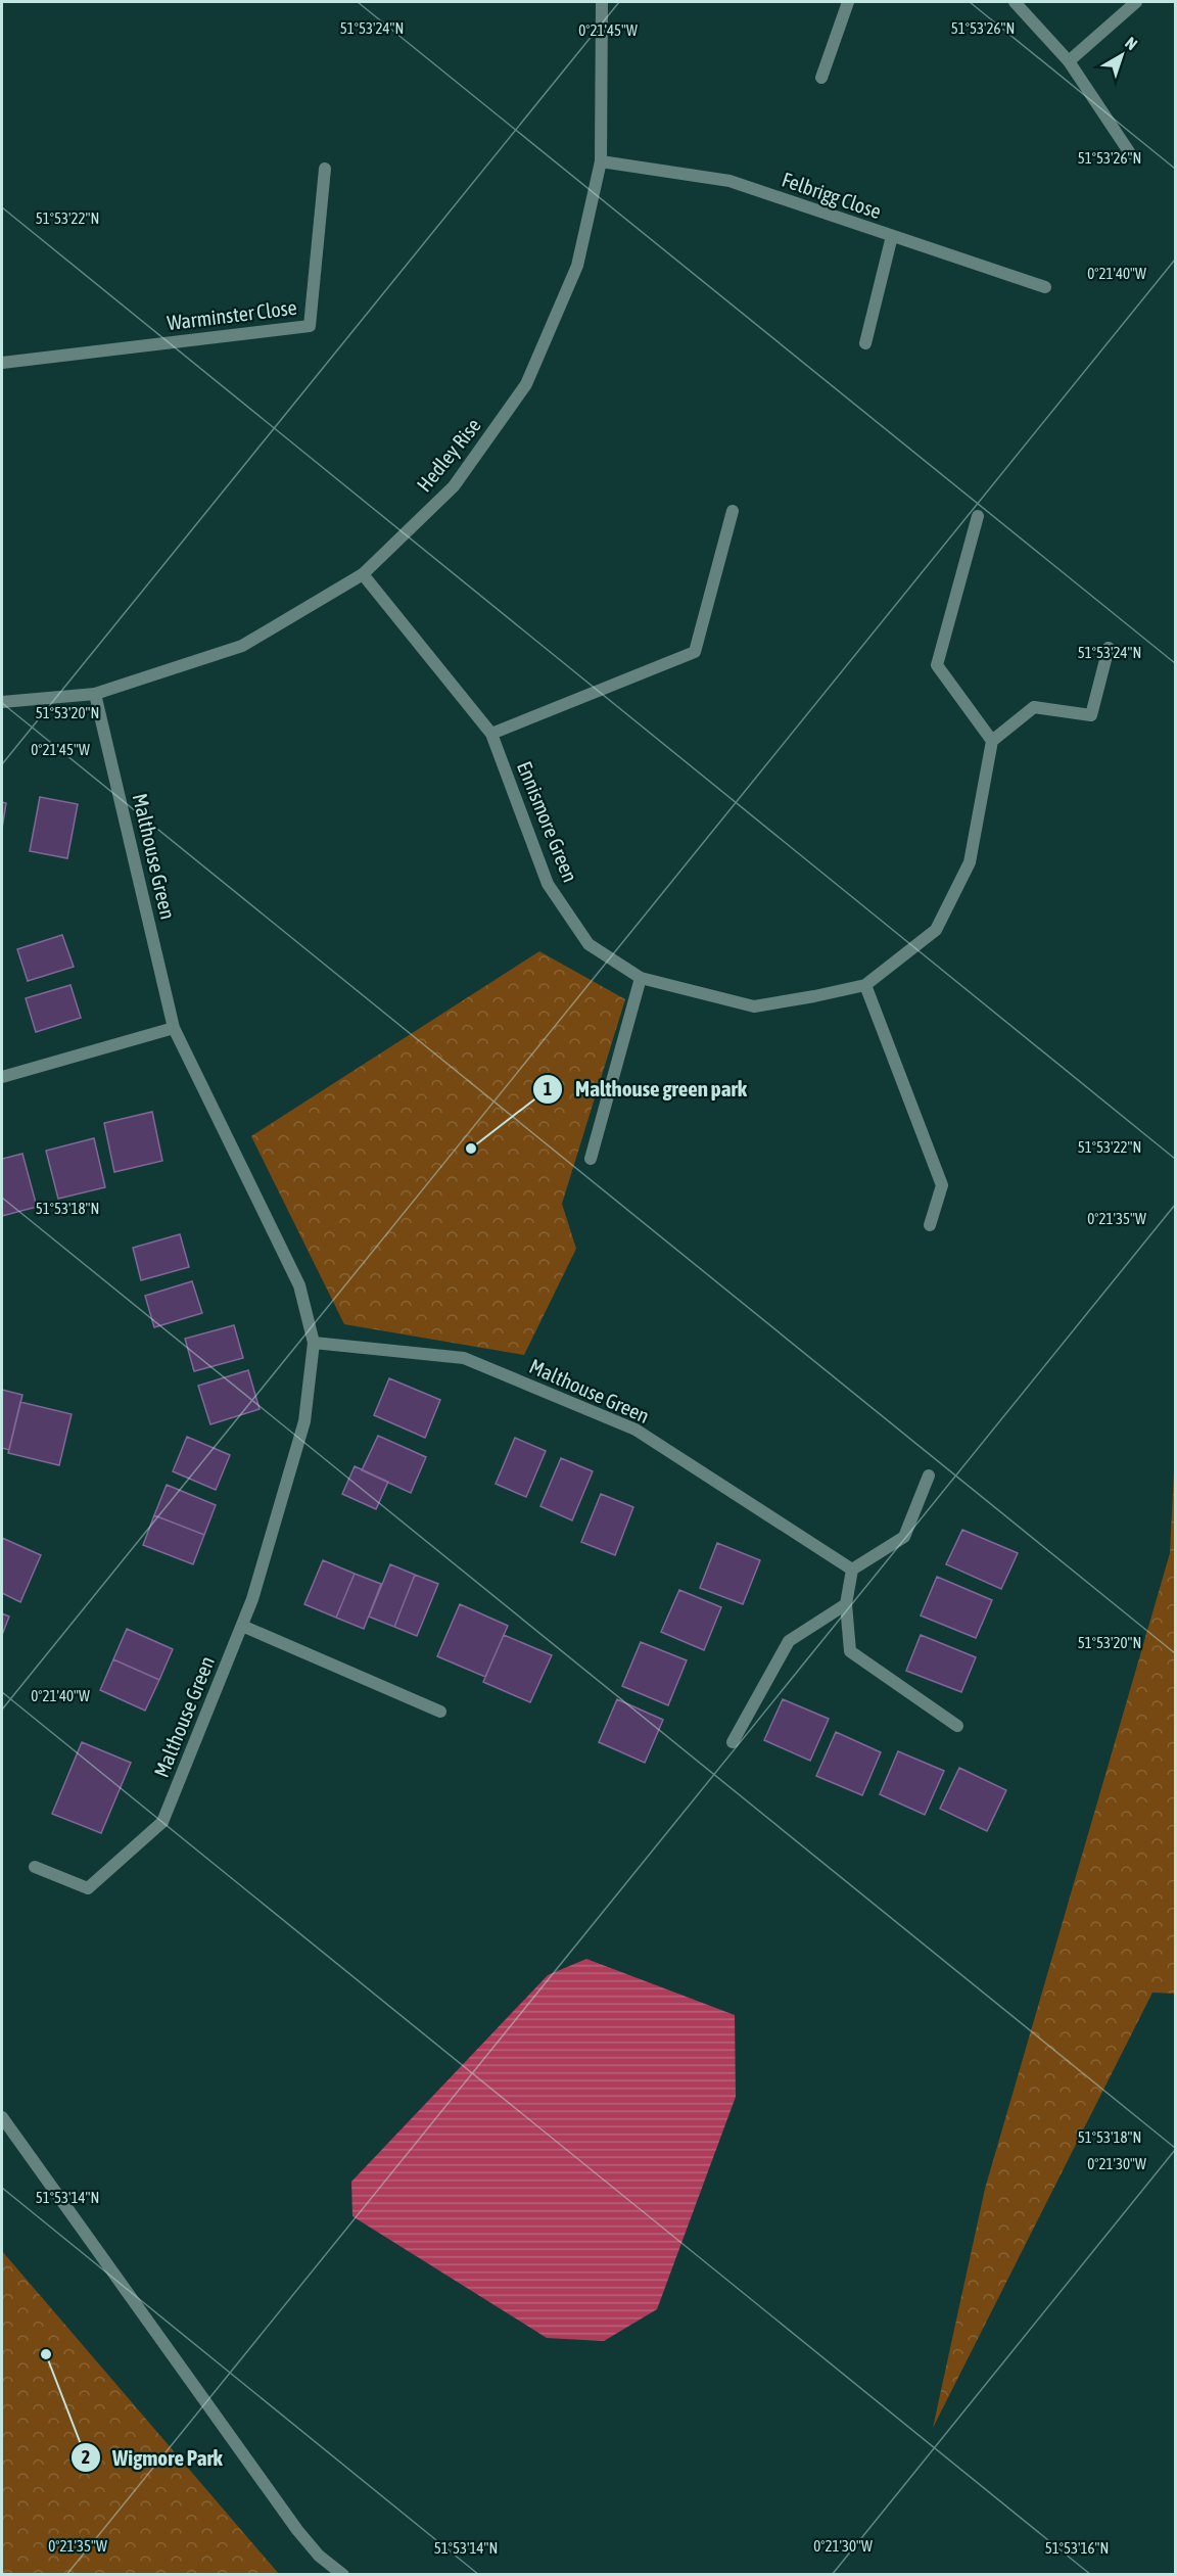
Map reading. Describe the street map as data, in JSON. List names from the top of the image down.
{
  "streets": {
    "street": [
      "Felbrigg Close",
      "Warminster Close",
      "Hedley Rise",
      "Ennismore Green",
      "Malthouse Green"
    ]
  },
  "crossings": [
    ["Felbrigg Close", "Hedley Rise"],
    ["Hedley Rise", "Ennismore Green"],
    ["Hedley Rise", "Malthouse Green"]
  ],
  "places": ["Malthouse green park", "Wigmore Park"],
  "north": "top right",
  "coordinates": [
    "51°53'24\"N",
    "51°53'26\"N",
    "0°21'45\"W",
    "51°53'22\"N",
    "0°21'40\"W",
    "51°53'20\"N",
    "51°53'18\"N",
    "0°21'35\"W",
    "0°21'30\"W",
    "51°53'14\"N",
    "51°53'16\"N"
  ]
}
